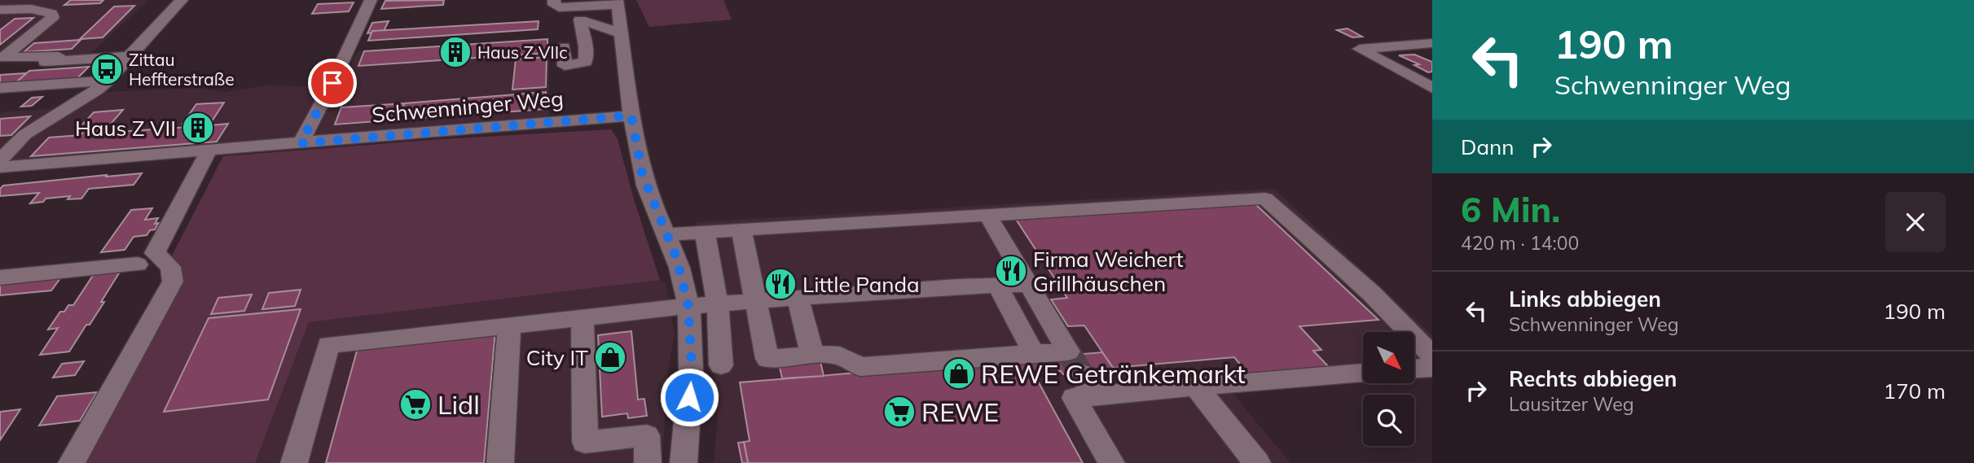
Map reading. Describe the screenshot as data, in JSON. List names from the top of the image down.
{
  "streets": {
    "street": ["Schwenninger Weg"]
  },
  "places": {
    "building": ["Haus Z VIIc", "Haus Z VII"],
    "bus stop": ["Zittau Heffterstraße"],
    "restaurant": ["Firma Weichert Grillhäuschen", "Little Panda"],
    "shop": ["City IT", "REWE Getränkemarkt"],
    "supermarket": ["Lidl", "REWE"]
  },
  "north": "bottom right",
  "page": {
    "turn": ["190 m", "Schwenninger Weg"],
    "then": "Dann",
    "heading": ["6 Min.", "420 m · 14:00"],
    "list": [
      {
        "name": "Links abbiegen",
        "note": "Schwenninger Weg",
        "value": "190 m"
      },
      {
        "name": "Rechts abbiegen",
        "note": "Lausitzer Weg",
        "value": "170 m"
      }
    ]
  }
}
